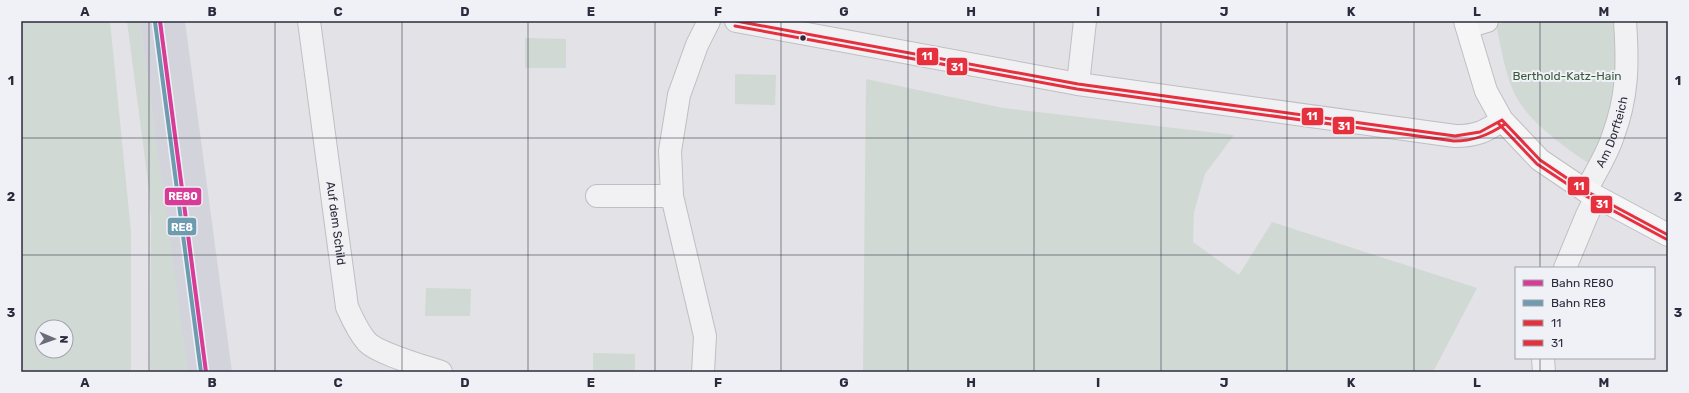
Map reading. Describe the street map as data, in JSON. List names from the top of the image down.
{
  "streets": {
    "street": ["Am Dorfteich", "Auf dem Schild"]
  },
  "parks": ["Berthold-Katz-Hain"],
  "lines": [
    "rail line RE80",
    "transit line 11",
    "rail line RE8",
    "transit line 31"
  ],
  "legend": [
    "Bahn RE80",
    "Bahn RE8",
    "11",
    "31"
  ],
  "north": "right",
  "grid": {
    "columns": [
      "A",
      "B",
      "C",
      "D",
      "E",
      "F",
      "G",
      "H",
      "I",
      "J",
      "K",
      "L",
      "M"
    ],
    "rows": ["1", "2", "3"]
  }
}
